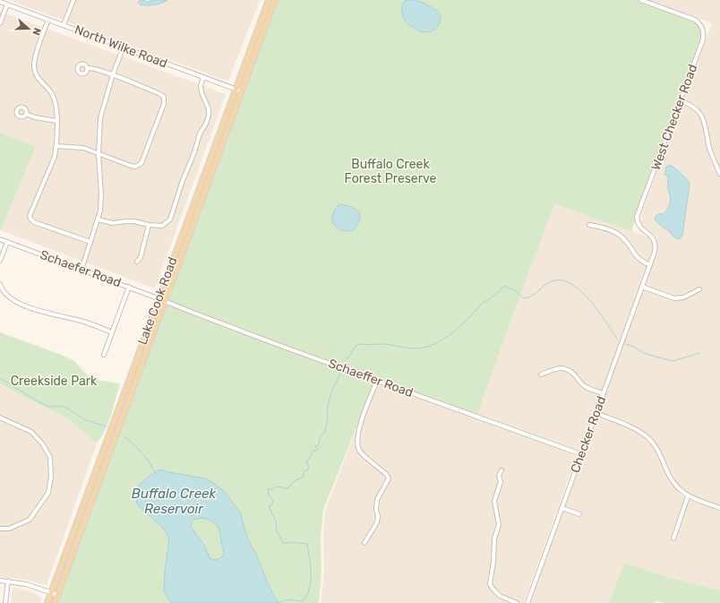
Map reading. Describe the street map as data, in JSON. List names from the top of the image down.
{
  "streets": {
    "main road": ["Lake Cook Road"],
    "street": [
      "North Wilke Road",
      "West Checker Road",
      "Schaefer Road",
      "Schaeffer Road",
      "Checker Road"
    ]
  },
  "crossings": [
    ["North Wilke Road", "Lake Cook Road"],
    ["West Checker Road", "Checker Road"],
    ["Schaefer Road", "Lake Cook Road"],
    ["Schaefer Road", "Schaeffer Road"],
    ["Lake Cook Road", "Schaeffer Road"],
    ["Schaeffer Road", "Checker Road"]
  ],
  "water": ["Buffalo Creek Reservoir"],
  "parks": ["Buffalo Creek Forest Preserve", "Creekside Park"],
  "north": "right"
}
